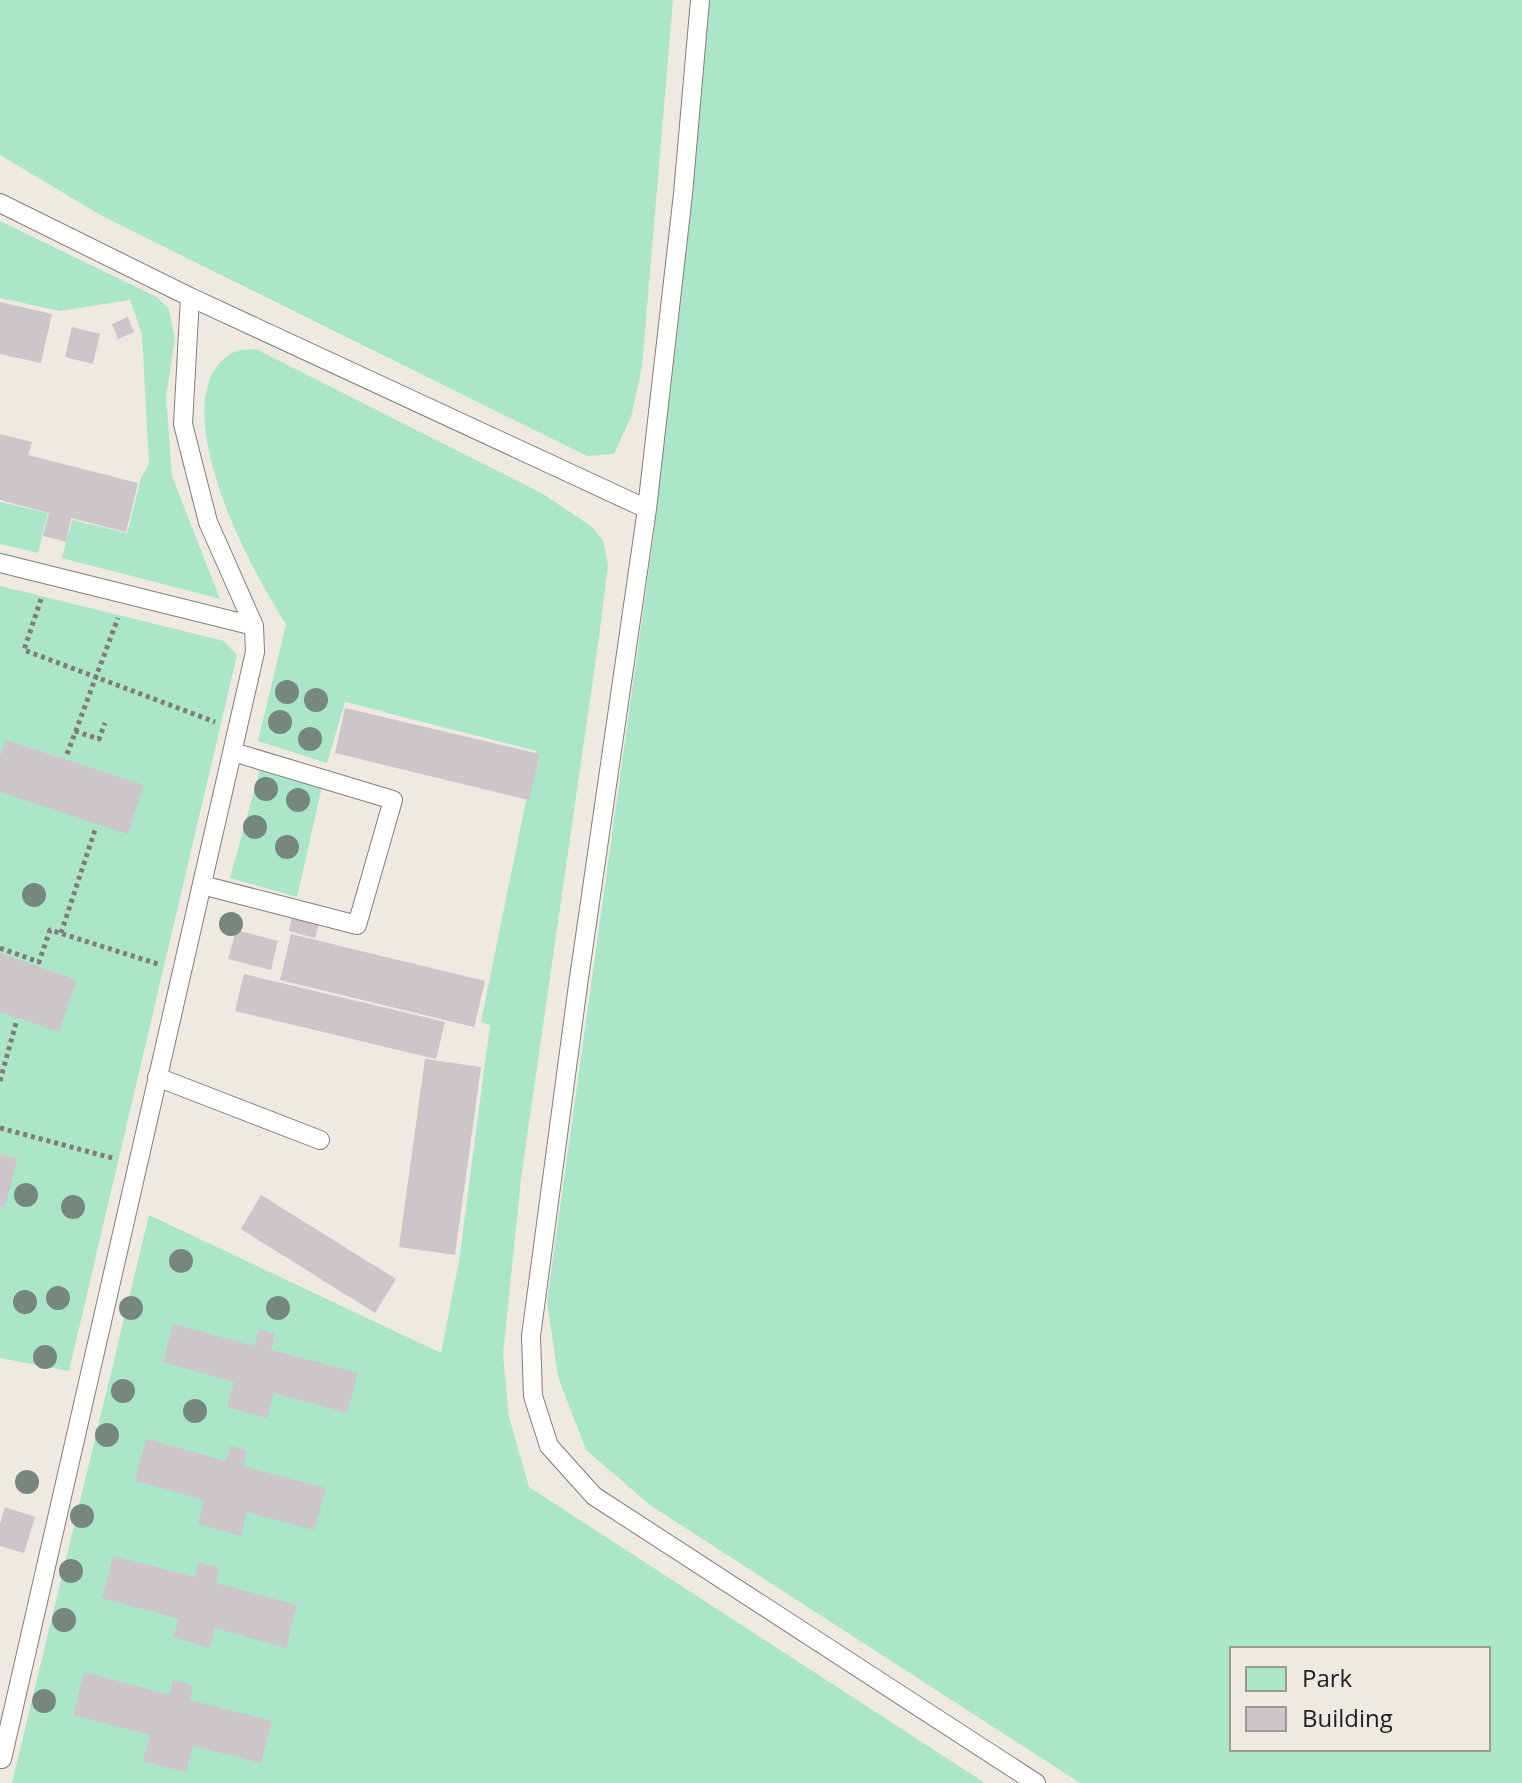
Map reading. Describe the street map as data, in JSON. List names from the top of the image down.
{
  "legend": ["Park", "Building"]
}
